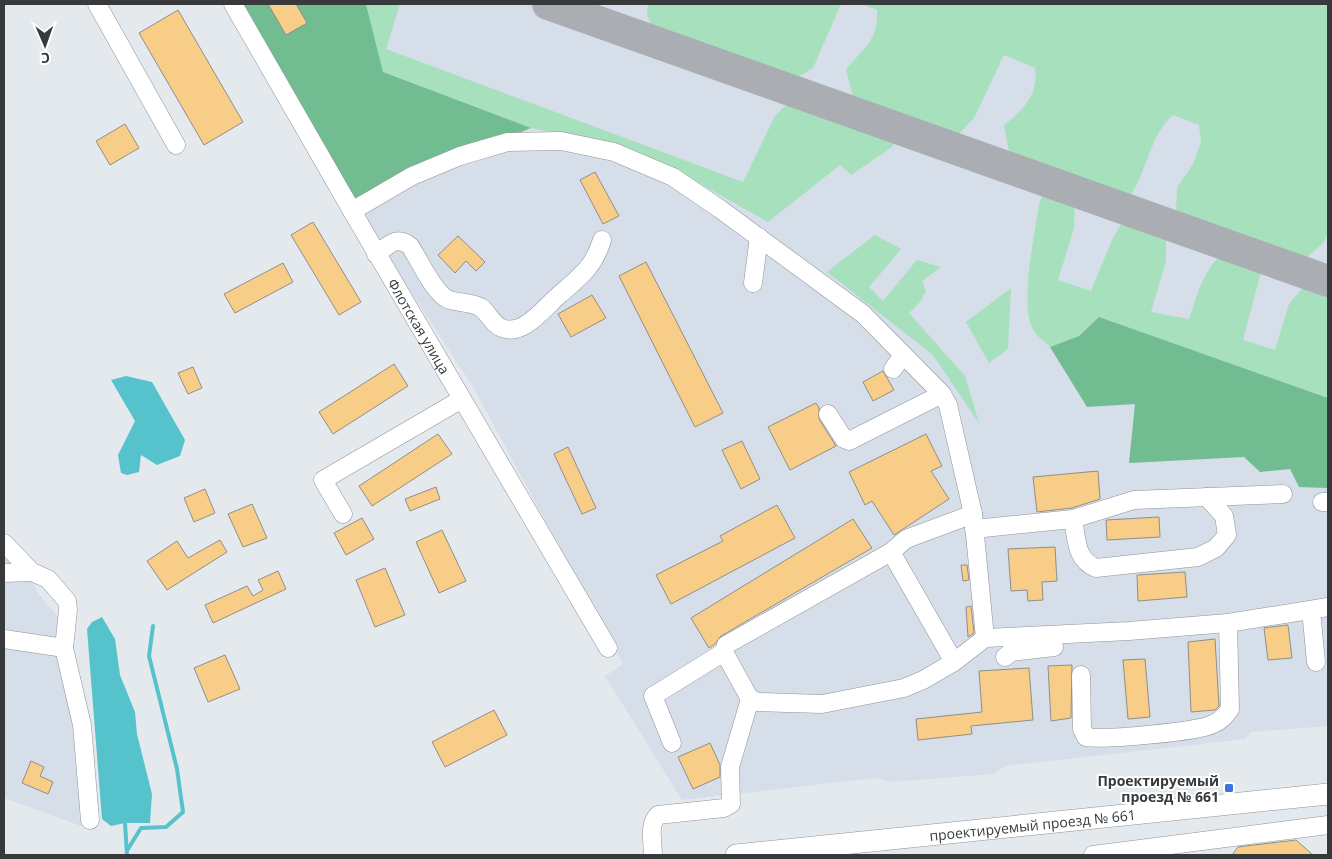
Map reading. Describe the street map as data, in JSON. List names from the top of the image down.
{
  "streets": {
    "main road": ["проектируемый проезд № 661"],
    "street": ["Флотская улица"]
  },
  "places": {
    "transit": ["Проектируемый проезд № 661"]
  },
  "north": "bottom"
}
